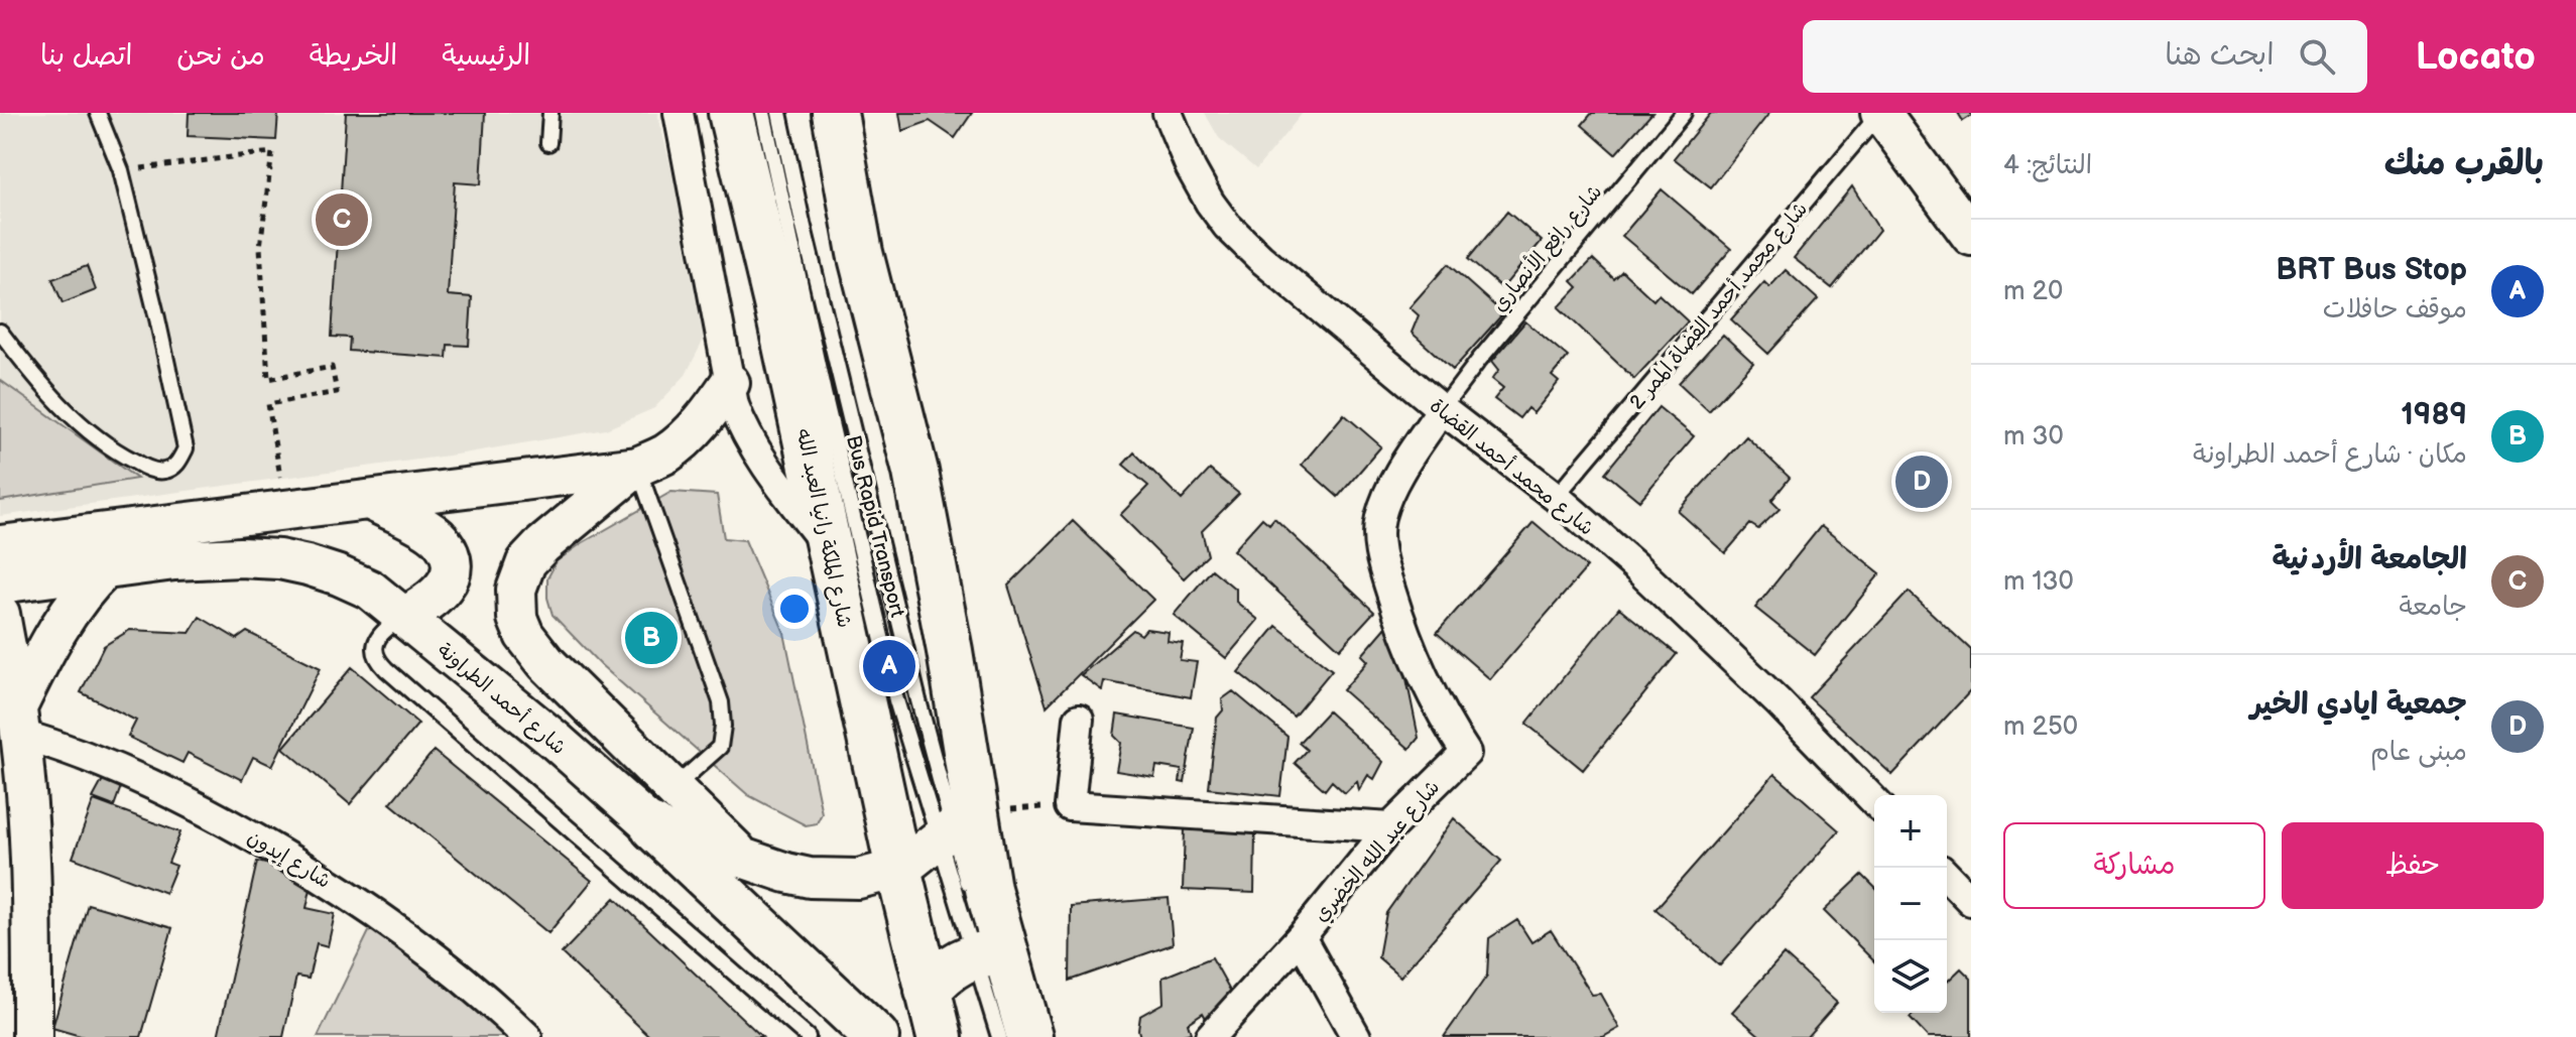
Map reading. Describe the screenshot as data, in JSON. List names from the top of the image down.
{
  "streets": {
    "main road": ["شارع الملكة رانيا العبد الله"],
    "street": [
      "شارع محمد أحمد القضاة",
      "شارع أحمد الطراونة",
      "شارع عبد الله الخضري",
      "شارع إيدون"
    ],
    "lane": ["شارع رافع الأنصاري", "شارع محمد أحمد القضاة الممر 2", "Bus Rapid Transport"]
  },
  "crossings": [
    ["شارع رافع الأنصاري", "شارع محمد أحمد القضاة"],
    ["شارع رافع الأنصاري", "شارع عبد الله الخضري"],
    ["شارع محمد أحمد القضاة الممر 2", "شارع محمد أحمد القضاة"],
    ["شارع محمد أحمد القضاة", "شارع عبد الله الخضري"],
    ["Bus Rapid Transport", "شارع أحمد الطراونة"],
    ["شارع الملكة رانيا العبد الله", "شارع أحمد الطراونة"]
  ],
  "page": {
    "header": "Locato",
    "search": "ابحث هنا",
    "nav": [
      "الرئيسية",
      "الخريطة",
      "من نحن",
      "اتصل بنا"
    ],
    "heading": ["بالقرب منك", "النتائج: 4"],
    "pins": [
      "C",
      "D",
      "B",
      "A"
    ],
    "list": [
      {
        "mark": "A",
        "name": "BRT Bus Stop",
        "note": "موقف حافلات",
        "value": "20 m"
      },
      {
        "mark": "B",
        "name": "1989",
        "note": "مكان · شارع أحمد الطراونة",
        "value": "30 m"
      },
      {
        "mark": "C",
        "name": "الجامعة الأردنية",
        "note": "جامعة",
        "value": "130 m"
      },
      {
        "mark": "D",
        "name": "جمعية ايادي الخير",
        "note": "مبنى عام",
        "value": "250 m"
      }
    ],
    "map_buttons": ["+", "−"],
    "buttons": ["حفظ", "مشاركة"]
  }
}
